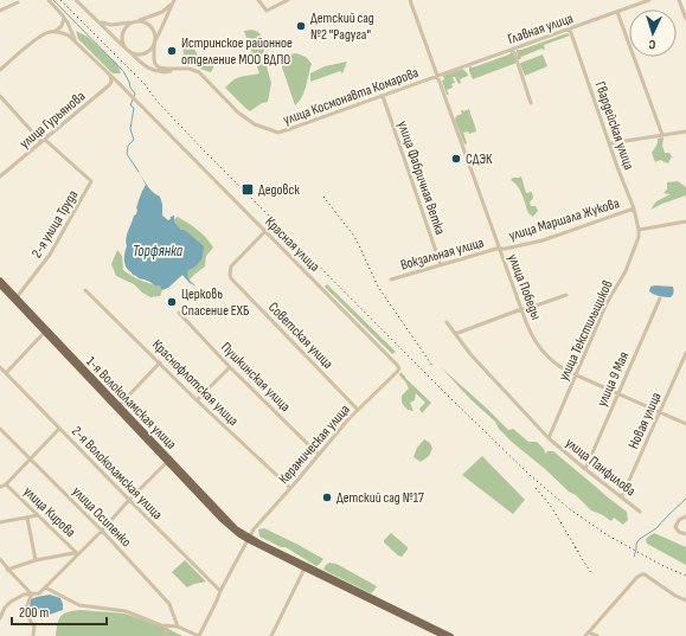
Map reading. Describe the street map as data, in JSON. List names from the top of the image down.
{
  "streets": {
    "main road": ["1-я Волоколамская улица"],
    "street": [
      "Главная улица",
      "улица Космонавта Комарова",
      "улица Гурьянова",
      "Гвардейская улица",
      "улица Фабричная Ветка",
      "улица Маршала Жукова",
      "2-я улица Труда",
      "Красная улица",
      "Вокзальная улица",
      "улица Победы",
      "улица Текстильщиков",
      "Советская улица",
      "Пушкинская улица",
      "улица 9 Мая",
      "Краснофлотская улица",
      "Новая улица",
      "Керамическая улица",
      "улица Панфилова",
      "2-я Волоколамская улица",
      "улица Кирова",
      "улица Осипенко"
    ]
  },
  "crossings": [
    ["Главная улица", "улица Космонавта Комарова"],
    ["Главная улица", "Гвардейская улица"],
    ["Главная улица", "улица Победы"],
    ["улица Космонавта Комарова", "улица Фабричная Ветка"],
    ["улица Космонавта Комарова", "улица Победы"],
    ["улица Гурьянова", "2-я улица Труда"],
    ["улица Гурьянова", "Красная улица"],
    ["Гвардейская улица", "улица Маршала Жукова"],
    ["Гвардейская улица", "улица Текстильщиков"],
    ["улица Фабричная Ветка", "Вокзальная улица"],
    ["улица Маршала Жукова", "Вокзальная улица"],
    ["улица Маршала Жукова", "улица Победы"],
    ["2-я улица Труда", "1-я Волоколамская улица"],
    ["Красная улица", "Советская улица"],
    ["Красная улица", "Керамическая улица"],
    ["Вокзальная улица", "улица Победы"],
    ["улица Победы", "улица Текстильщиков"],
    ["улица Победы", "улица 9 Мая"],
    ["улица Победы", "Новая улица"],
    ["улица Текстильщиков", "улица Панфилова"],
    ["Советская улица", "Керамическая улица"],
    ["Пушкинская улица", "Керамическая улица"],
    ["улица 9 Мая", "улица Панфилова"],
    ["Краснофлотская улица", "Керамическая улица"],
    ["1-я Волоколамская улица", "Керамическая улица"],
    ["Новая улица", "улица Панфилова"]
  ],
  "water": ["Торфянка"],
  "places": {
    "other": [
      "Детский сад №2 \"Радуга\"",
      "Истринское районное отделение МОО ВДПО",
      "СДЭК",
      "Церковь Спасение ЕХБ",
      "Детский сад №17"
    ],
    "transit": ["Дедовск"]
  },
  "scale_bar": "200 m",
  "north": "bottom"
}
